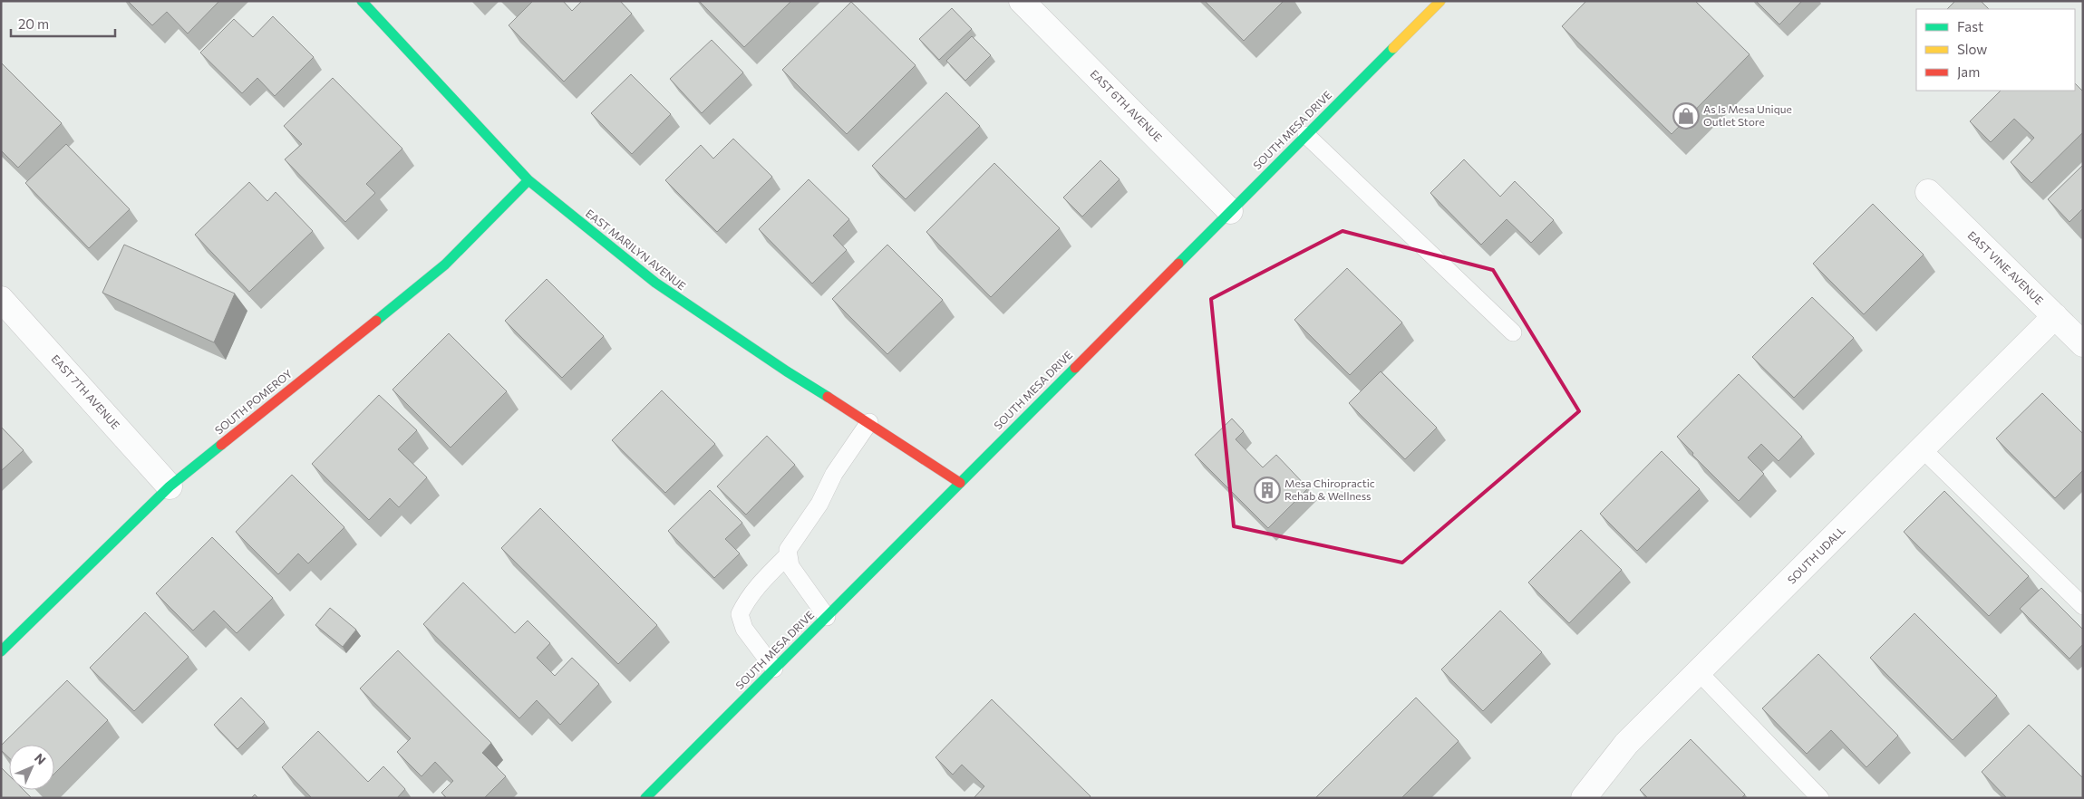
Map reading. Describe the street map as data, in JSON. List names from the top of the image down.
{
  "streets": {
    "street": [
      "EAST 6TH AVENUE",
      "SOUTH MESA DRIVE",
      "EAST MARILYN AVENUE",
      "EAST VINE AVENUE",
      "EAST 7TH AVENUE",
      "SOUTH POMEROY",
      "SOUTH UDALL"
    ]
  },
  "crossings": [
    ["EAST 6TH AVENUE", "SOUTH MESA DRIVE"],
    ["SOUTH MESA DRIVE", "EAST MARILYN AVENUE"],
    ["EAST MARILYN AVENUE", "SOUTH POMEROY"],
    ["EAST VINE AVENUE", "SOUTH UDALL"],
    ["EAST 7TH AVENUE", "SOUTH POMEROY"]
  ],
  "places": {
    "shop": ["As Is Mesa Unique Outlet Store"],
    "building": ["Mesa Chiropractic Rehab & Wellness"]
  },
  "legend": ["Fast", "Slow", "Jam"],
  "scale_bar": "20 m",
  "north": "top right"
}
